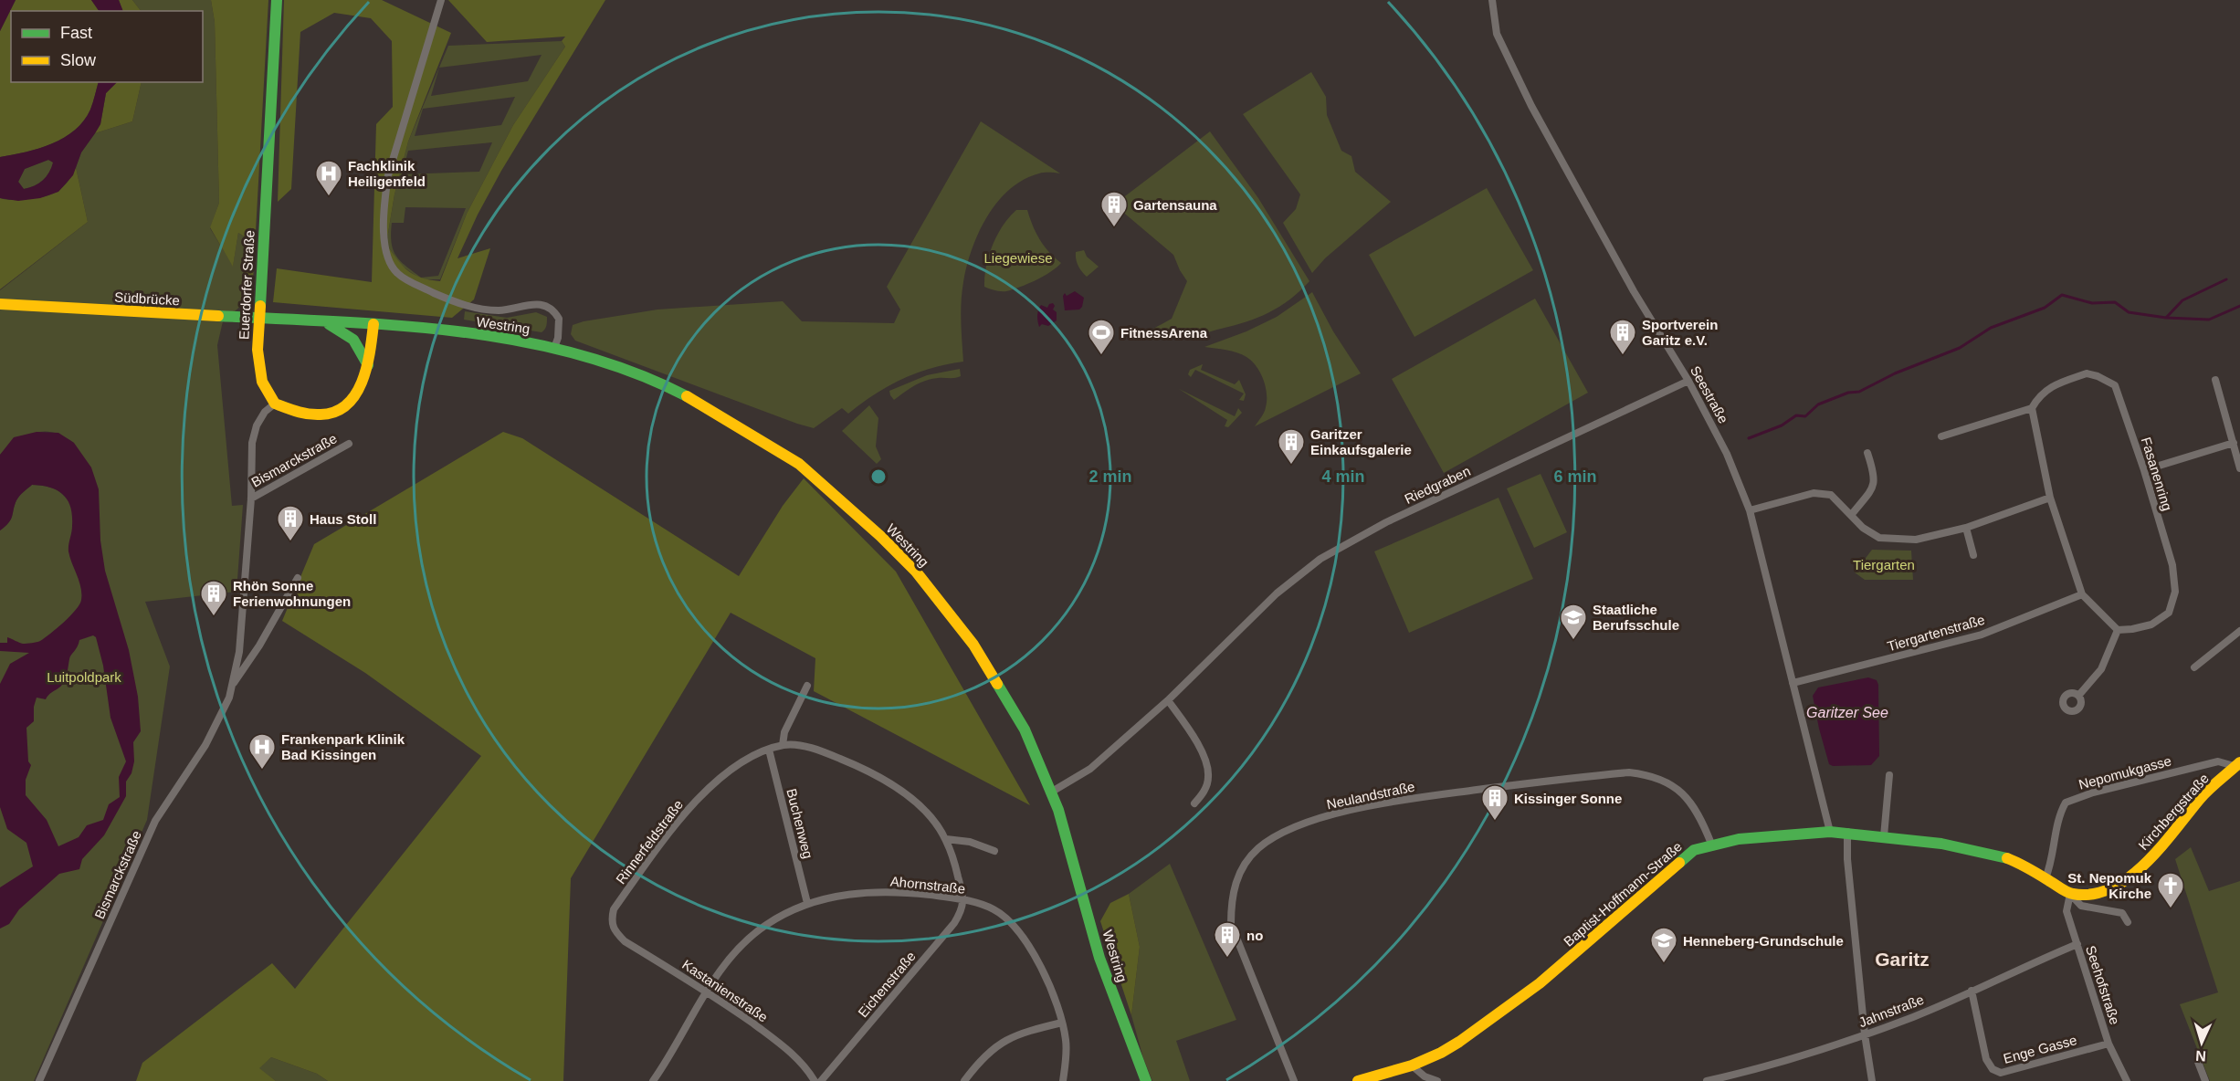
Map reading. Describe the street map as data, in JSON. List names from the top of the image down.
{
  "streets": {
    "main road": [
      "Euerdorfer Straße",
      "Südbrücke",
      "Westring",
      "Kirchbergstraße",
      "Baptist-Hoffmann-Straße"
    ],
    "street": [
      "Seestraße",
      "Bismarckstraße",
      "Fasanenring",
      "Riedgraben",
      "Tiergartenstraße",
      "Nepomukgasse",
      "Neulandstraße",
      "Buchenweg",
      "Rinnerfeldstraße",
      "Ahornstraße",
      "Eichenstraße",
      "Seehofstraße",
      "Kastanienstraße",
      "Jahnstraße",
      "Enge Gasse"
    ]
  },
  "crossings": [
    ["Euerdorfer Straße", "Bismarckstraße"],
    ["Südbrücke", "Westring"],
    ["Westring", "Riedgraben"],
    ["Seestraße", "Riedgraben"],
    ["Seestraße", "Tiergartenstraße"],
    ["Seestraße", "Baptist-Hoffmann-Straße"],
    ["Nepomukgasse", "Kirchbergstraße"],
    ["Nepomukgasse", "Baptist-Hoffmann-Straße"],
    ["Neulandstraße", "Baptist-Hoffmann-Straße"],
    ["Kirchbergstraße", "Baptist-Hoffmann-Straße"],
    ["Kirchbergstraße", "Seehofstraße"],
    ["Buchenweg", "Rinnerfeldstraße"],
    ["Buchenweg", "Ahornstraße"],
    ["Rinnerfeldstraße", "Ahornstraße"],
    ["Rinnerfeldstraße", "Eichenstraße"],
    ["Rinnerfeldstraße", "Kastanienstraße"],
    ["Ahornstraße", "Eichenstraße"],
    ["Ahornstraße", "Kastanienstraße"],
    ["Baptist-Hoffmann-Straße", "Seehofstraße"],
    ["Seehofstraße", "Jahnstraße"],
    ["Seehofstraße", "Enge Gasse"],
    ["Jahnstraße", "Enge Gasse"]
  ],
  "districts": ["Garitz"],
  "water": ["Garitzer See"],
  "parks": ["Liegewiese", "Tiergarten", "Luitpoldpark"],
  "places": {
    "hospital": ["Fachklinik Heiligenfeld", "Frankenpark Klinik Bad Kissingen"],
    "building": [
      "Gartensauna",
      "Sportverein Garitz e.V.",
      "Garitzer Einkaufsgalerie",
      "Haus Stoll",
      "Rhön Sonne Ferienwohnungen",
      "Kissinger Sonne",
      "no"
    ],
    "sports": ["FitnessArena"],
    "school or university": ["Staatliche Berufsschule", "Henneberg-Grundschule"],
    "church": ["St. Nepomuk Kirche"]
  },
  "legend": ["Fast", "Slow"],
  "north": "bottom",
  "rings": ["2 min", "4 min", "6 min"]
}
